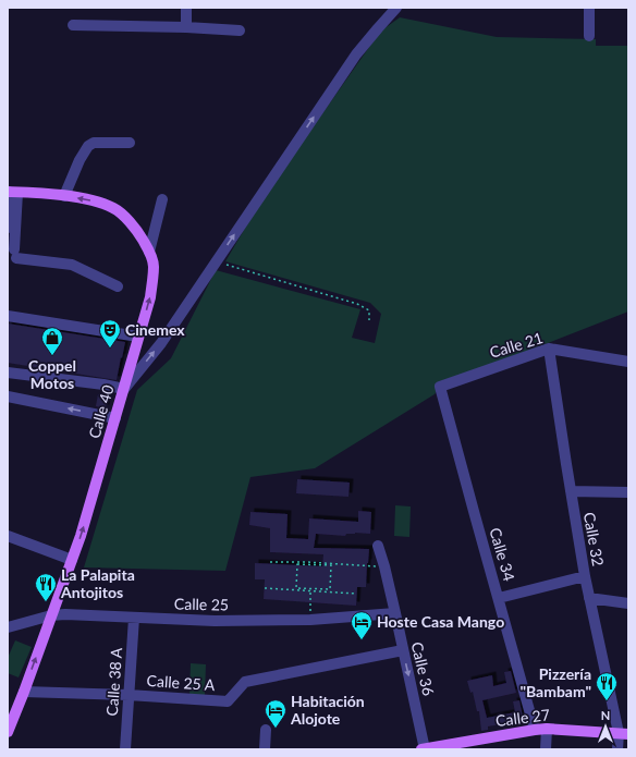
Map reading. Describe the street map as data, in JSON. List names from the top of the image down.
{
  "streets": {
    "main road": ["Calle 40", "Calle 27"],
    "street": [
      "Calle 21",
      "Calle 32",
      "Calle 34",
      "Calle 25",
      "Calle 36",
      "Calle 38 A",
      "Calle 25 A"
    ]
  },
  "crossings": [
    ["Calle 21", "Calle 32"],
    ["Calle 21", "Calle 34"],
    ["Calle 40", "Calle 25"],
    ["Calle 40", "Calle 25 A"],
    ["Calle 32", "Calle 27"],
    ["Calle 34", "Calle 27"],
    ["Calle 25", "Calle 36"],
    ["Calle 25", "Calle 38 A"],
    ["Calle 36", "Calle 25 A"],
    ["Calle 36", "Calle 27"],
    ["Calle 38 A", "Calle 25 A"]
  ],
  "one_way": ["Calle 40", "Calle 36"],
  "places": {
    "theatre": ["Cinemex"],
    "shop": ["Coppel Motos"],
    "restaurant": ["La Palapita Antojitos", "Pizzería \"Bambam\""],
    "hotel": ["Hoste Casa Mango", "Habitación Alojote"]
  },
  "north": "top"
}
